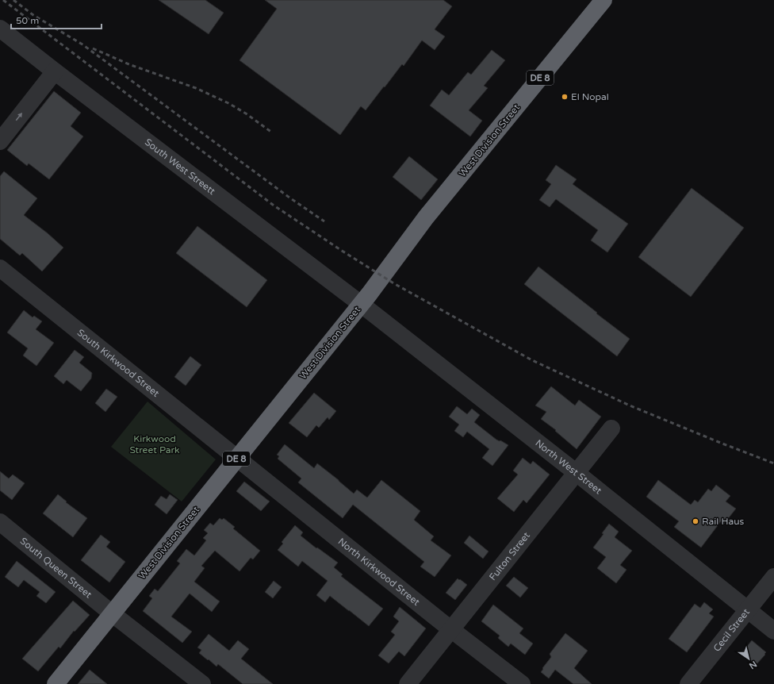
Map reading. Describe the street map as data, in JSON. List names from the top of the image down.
{
  "streets": {
    "highway": ["DE 8", "West Division Street"],
    "street": [
      "South West Streett",
      "South Kirkwood Street",
      "North West Street",
      "Fulton Street",
      "South Queen Street",
      "North Kirkwood Street",
      "Cecil Street"
    ]
  },
  "crossings": [
    ["West Division Street", "South West Streett"],
    ["West Division Street", "South Kirkwood Street"],
    ["West Division Street", "North West Street"],
    ["West Division Street", "South Queen Street"],
    ["West Division Street", "North Kirkwood Street"],
    ["South West Streett", "North West Street"],
    ["South Kirkwood Street", "North Kirkwood Street"],
    ["North West Street", "Fulton Street"],
    ["North West Street", "Cecil Street"],
    ["Fulton Street", "North Kirkwood Street"]
  ],
  "parks": ["Kirkwood Street Park"],
  "places": ["El Nopal", "Rail Haus"],
  "scale_bar": "50 m",
  "north": "bottom right"
}
